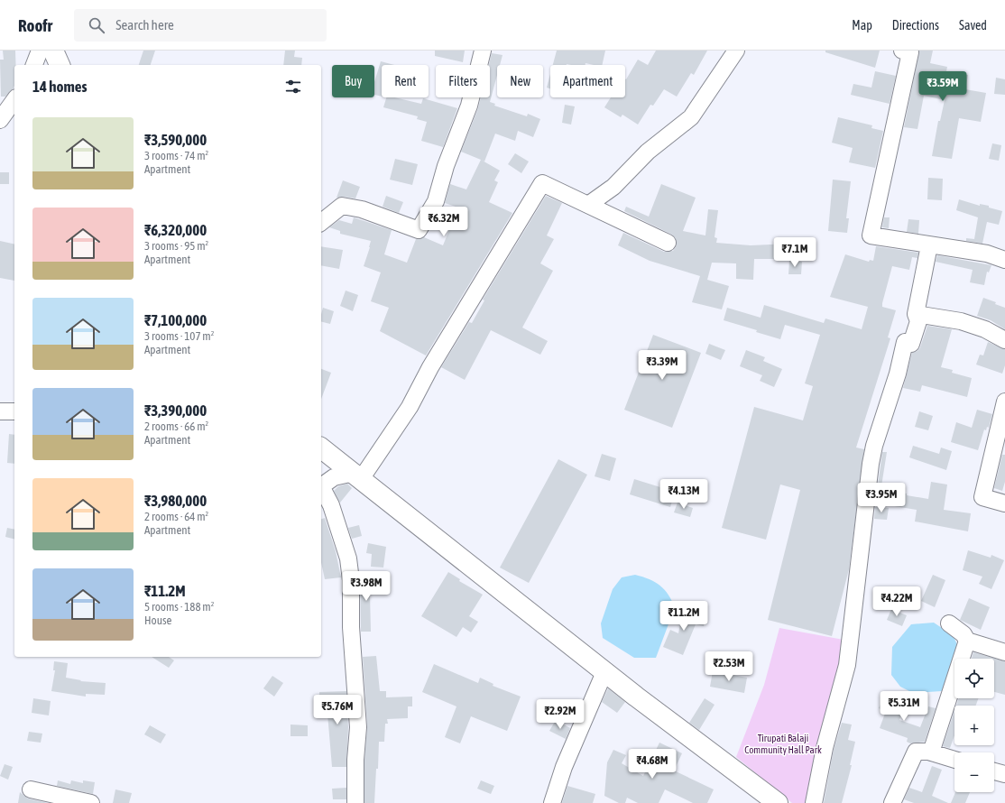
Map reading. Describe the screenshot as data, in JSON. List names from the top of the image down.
{
  "parks": ["Tirupati Balaji Community Hall Park"],
  "page": {
    "header": "Roofr",
    "search": "Search here",
    "nav": ["Map", "Directions", "Saved"],
    "chip": [
      "Buy",
      "Rent",
      "Filters",
      "New",
      "Apartment"
    ],
    "heading": "14 homes",
    "price": [
      "₹3.59M",
      "₹6.32M",
      "₹7.1M",
      "₹3.39M",
      "₹4.13M",
      "₹3.95M",
      "₹3.98M",
      "₹4.22M",
      "₹11.2M",
      "₹2.53M",
      "₹5.31M",
      "₹5.76M",
      "₹2.92M",
      "₹4.68M"
    ],
    "list": [
      {
        "name": "₹3,590,000",
        "note": "3 rooms · 74 m² · Apartment"
      },
      {
        "name": "₹6,320,000",
        "note": "3 rooms · 95 m² · Apartment"
      },
      {
        "name": "₹7,100,000",
        "note": "3 rooms · 107 m² · Apartment"
      },
      {
        "name": "₹3,390,000",
        "note": "2 rooms · 66 m² · Apartment"
      },
      {
        "name": "₹3,980,000",
        "note": "2 rooms · 64 m² · Apartment"
      },
      {
        "name": "₹11.2M",
        "note": "5 rooms · 188 m² · House"
      }
    ],
    "map_buttons": ["+", "−"]
  }
}
